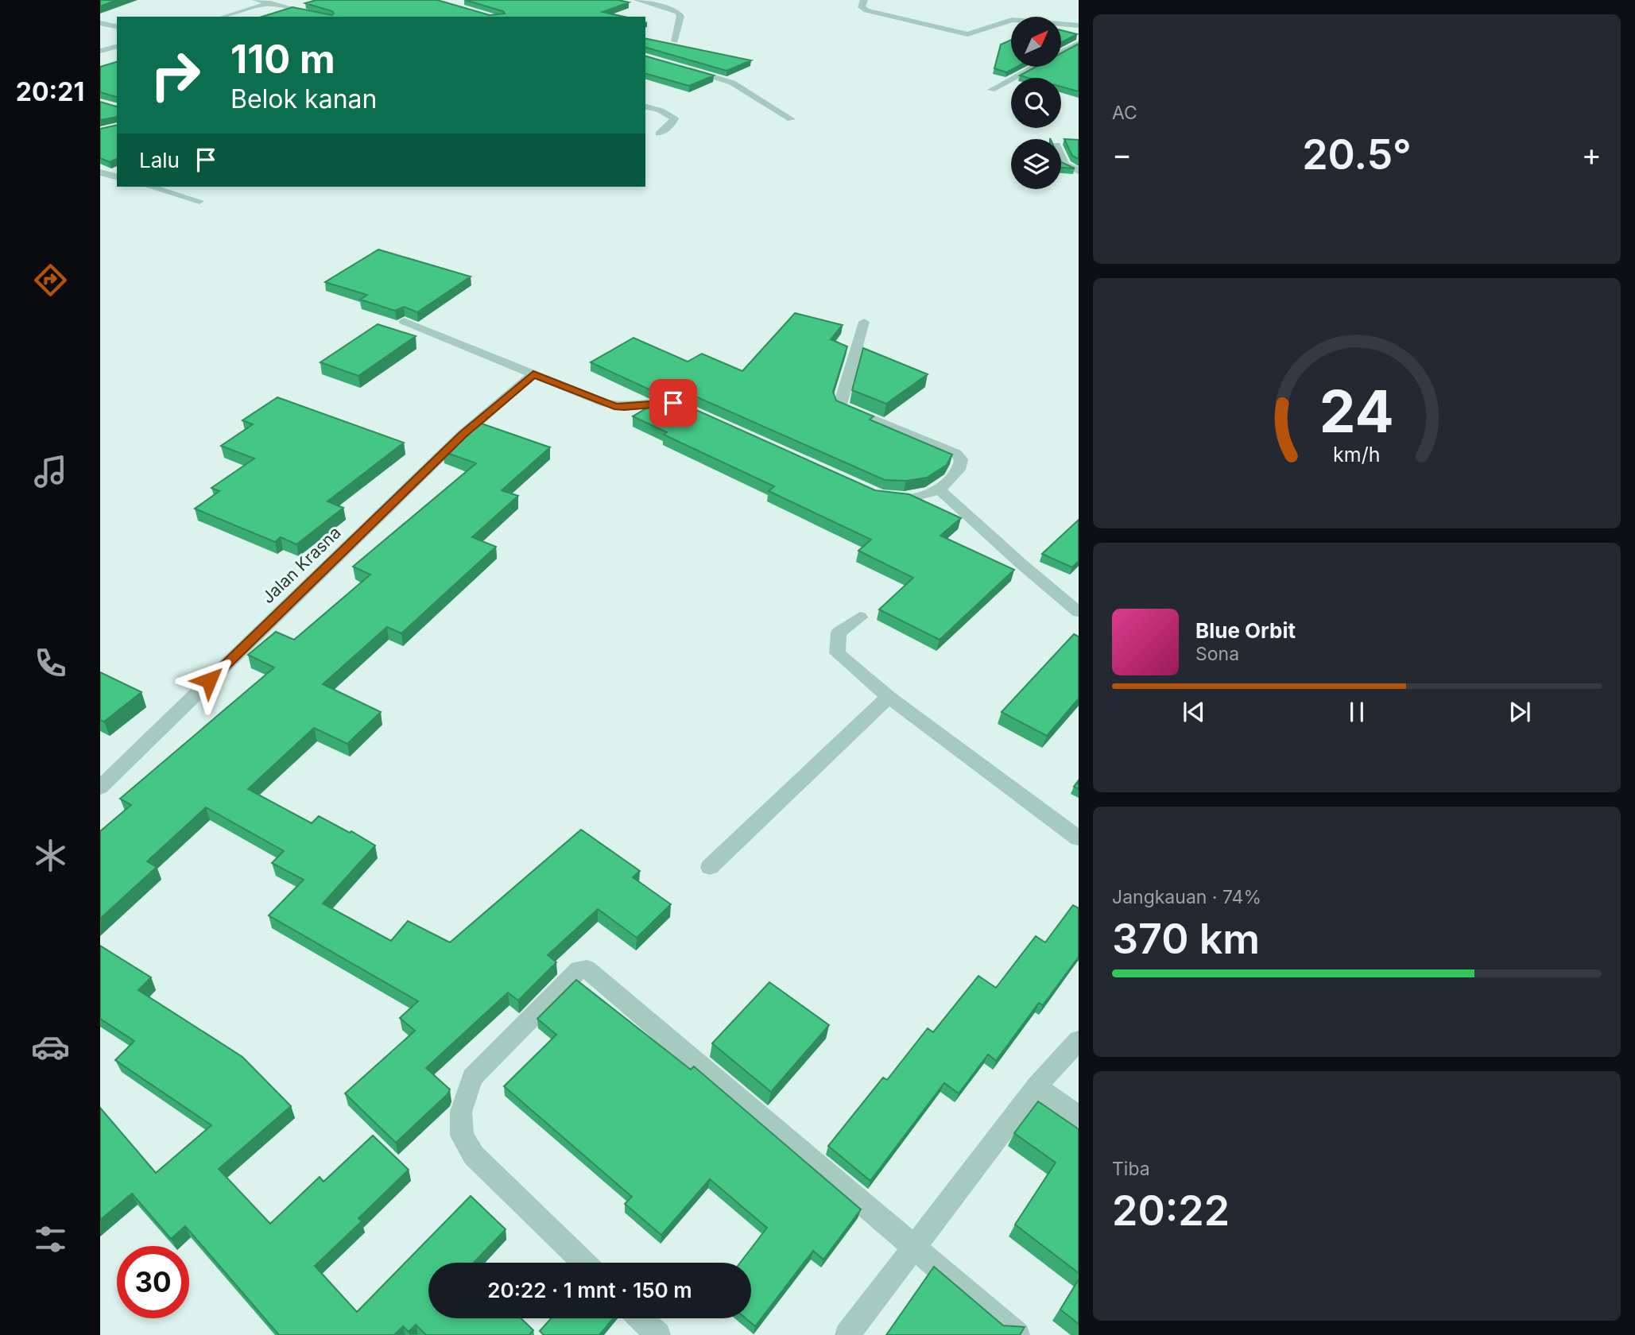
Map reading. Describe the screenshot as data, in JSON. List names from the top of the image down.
{
  "streets": {
    "street": ["Jalan Krasna"]
  },
  "north": "top right",
  "page": {
    "tabs": "20:21",
    "tile": [
      "AC",
      ["Jangkauan · 74%", "370 km"],
      ["Tiba", "20:22"]
    ],
    "turn": ["110 m", "Belok kanan"],
    "heat": ["−", "20.5°", "+"],
    "then": "Lalu",
    "song": ["Blue Orbit", "Sona"],
    "limit": "30",
    "trip": "20:22 · 1 mnt · 150 m",
    "gauge": ["24", "km/h"]
  }
}
